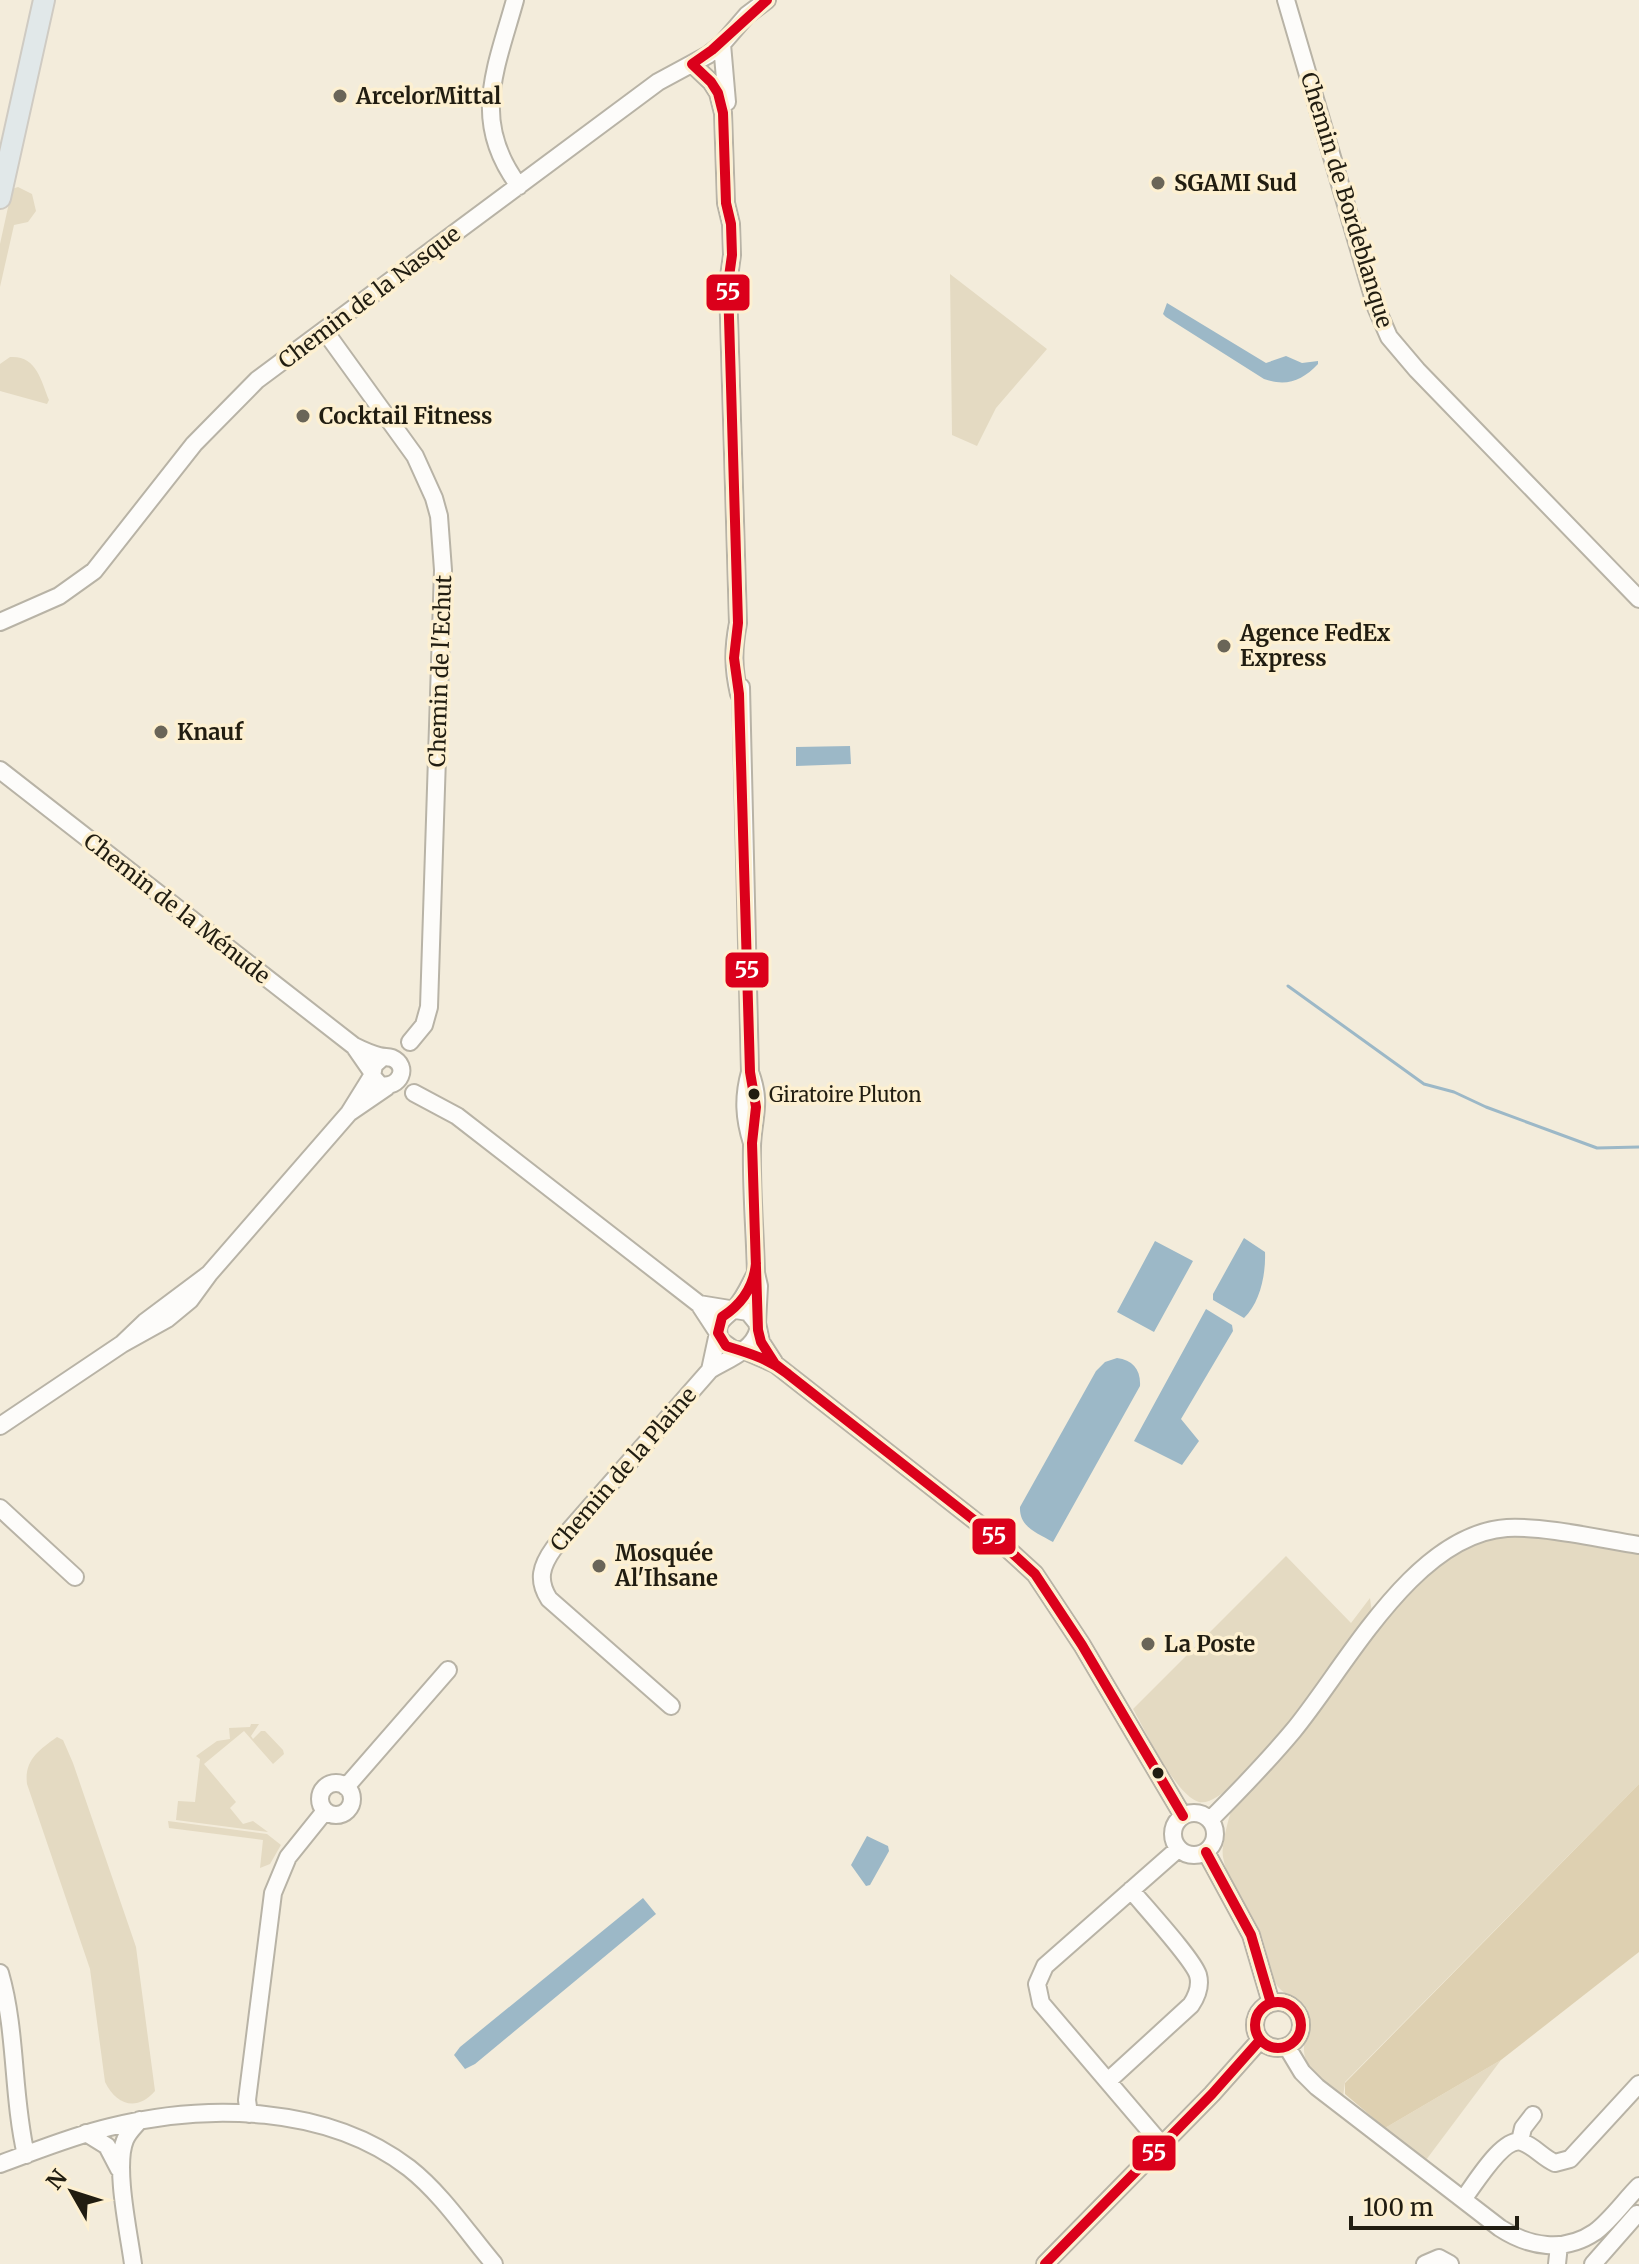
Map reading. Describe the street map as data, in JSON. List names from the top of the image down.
{
  "streets": {
    "street": [
      "Chemin de Bordeblanque",
      "Chemin de la Nasque",
      "Chemin de l'Echut",
      "Chemin de la Ménude",
      "Chemin de la Plaine"
    ]
  },
  "crossings": [
    ["Chemin de la Nasque", "Chemin de l'Echut"],
    ["Chemin de l'Echut", "Chemin de la Ménude"]
  ],
  "places": [
    "ArcelorMittal",
    "SGAMI Sud",
    "Cocktail Fitness",
    "Agence FedEx Express",
    "Knauf",
    "Giratoire Pluton",
    "Mosquée Al'Ihsane",
    "La Poste"
  ],
  "lines": ["transit line 55"],
  "scale_bar": "100 m",
  "north": "top left"
}
